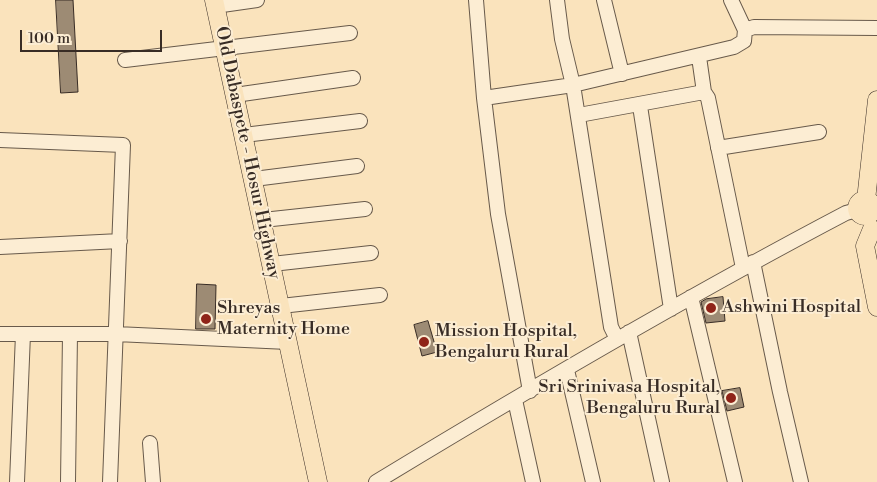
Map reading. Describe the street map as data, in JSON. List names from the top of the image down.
{
  "streets": {
    "main road": ["Old Dabaspete - Hosur Highway"]
  },
  "places": [
    "Ashwini Hospital",
    "Shreyas Maternity Home",
    "Mission Hospital, Bengaluru Rural",
    "Sri Srinivasa Hospital, Bengaluru Rural"
  ],
  "scale_bar": "100 m"
}
